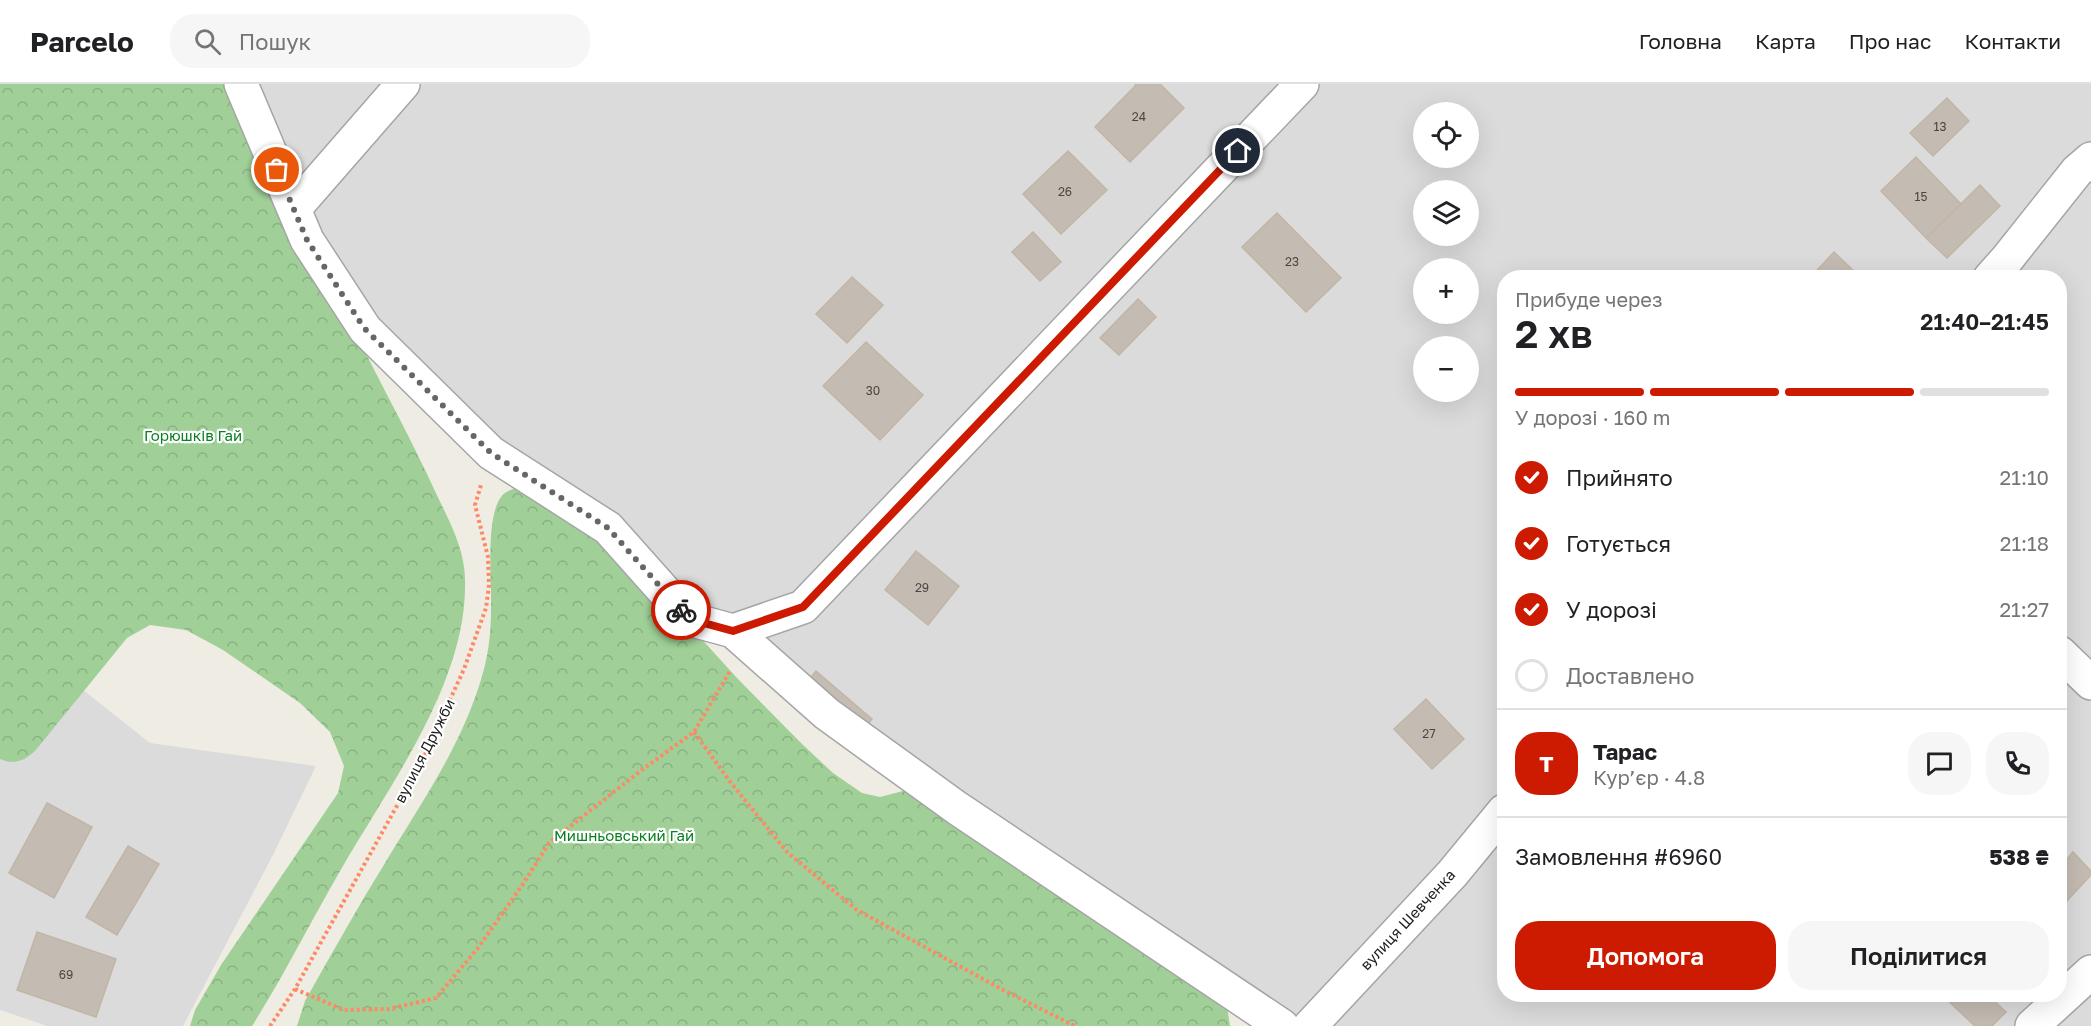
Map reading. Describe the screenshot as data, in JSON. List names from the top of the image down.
{
  "streets": {
    "street": ["вулиця Шевченка"],
    "path": ["вулиця Дружби"]
  },
  "parks": ["Горюшків Гай", "Мишньовський Гай"],
  "house_numbers": [
    "24",
    "13",
    "26",
    "15",
    "23",
    "30",
    "29",
    "27",
    "69"
  ],
  "page": {
    "header": "Parcelo",
    "search": "Пошук",
    "nav": [
      "Головна",
      "Карта",
      "Про нас",
      "Контакти"
    ],
    "map_buttons": ["+", "−"],
    "heading": ["2 хв", "Прибуде через", "21:40–21:45"],
    "panel": [
      "Тарас",
      "Кур’єр · 4.8",
      "Замовлення #6960",
      "538 ₴"
    ],
    "bar": "У дорозі · 160 m",
    "list": [
      ["Прийнято", "21:10"],
      ["Готується", "21:18"],
      ["У дорозі", "21:27"],
      "Доставлено"
    ],
    "round": "Т",
    "buttons": ["Допомога", "Поділитися"]
  }
}
